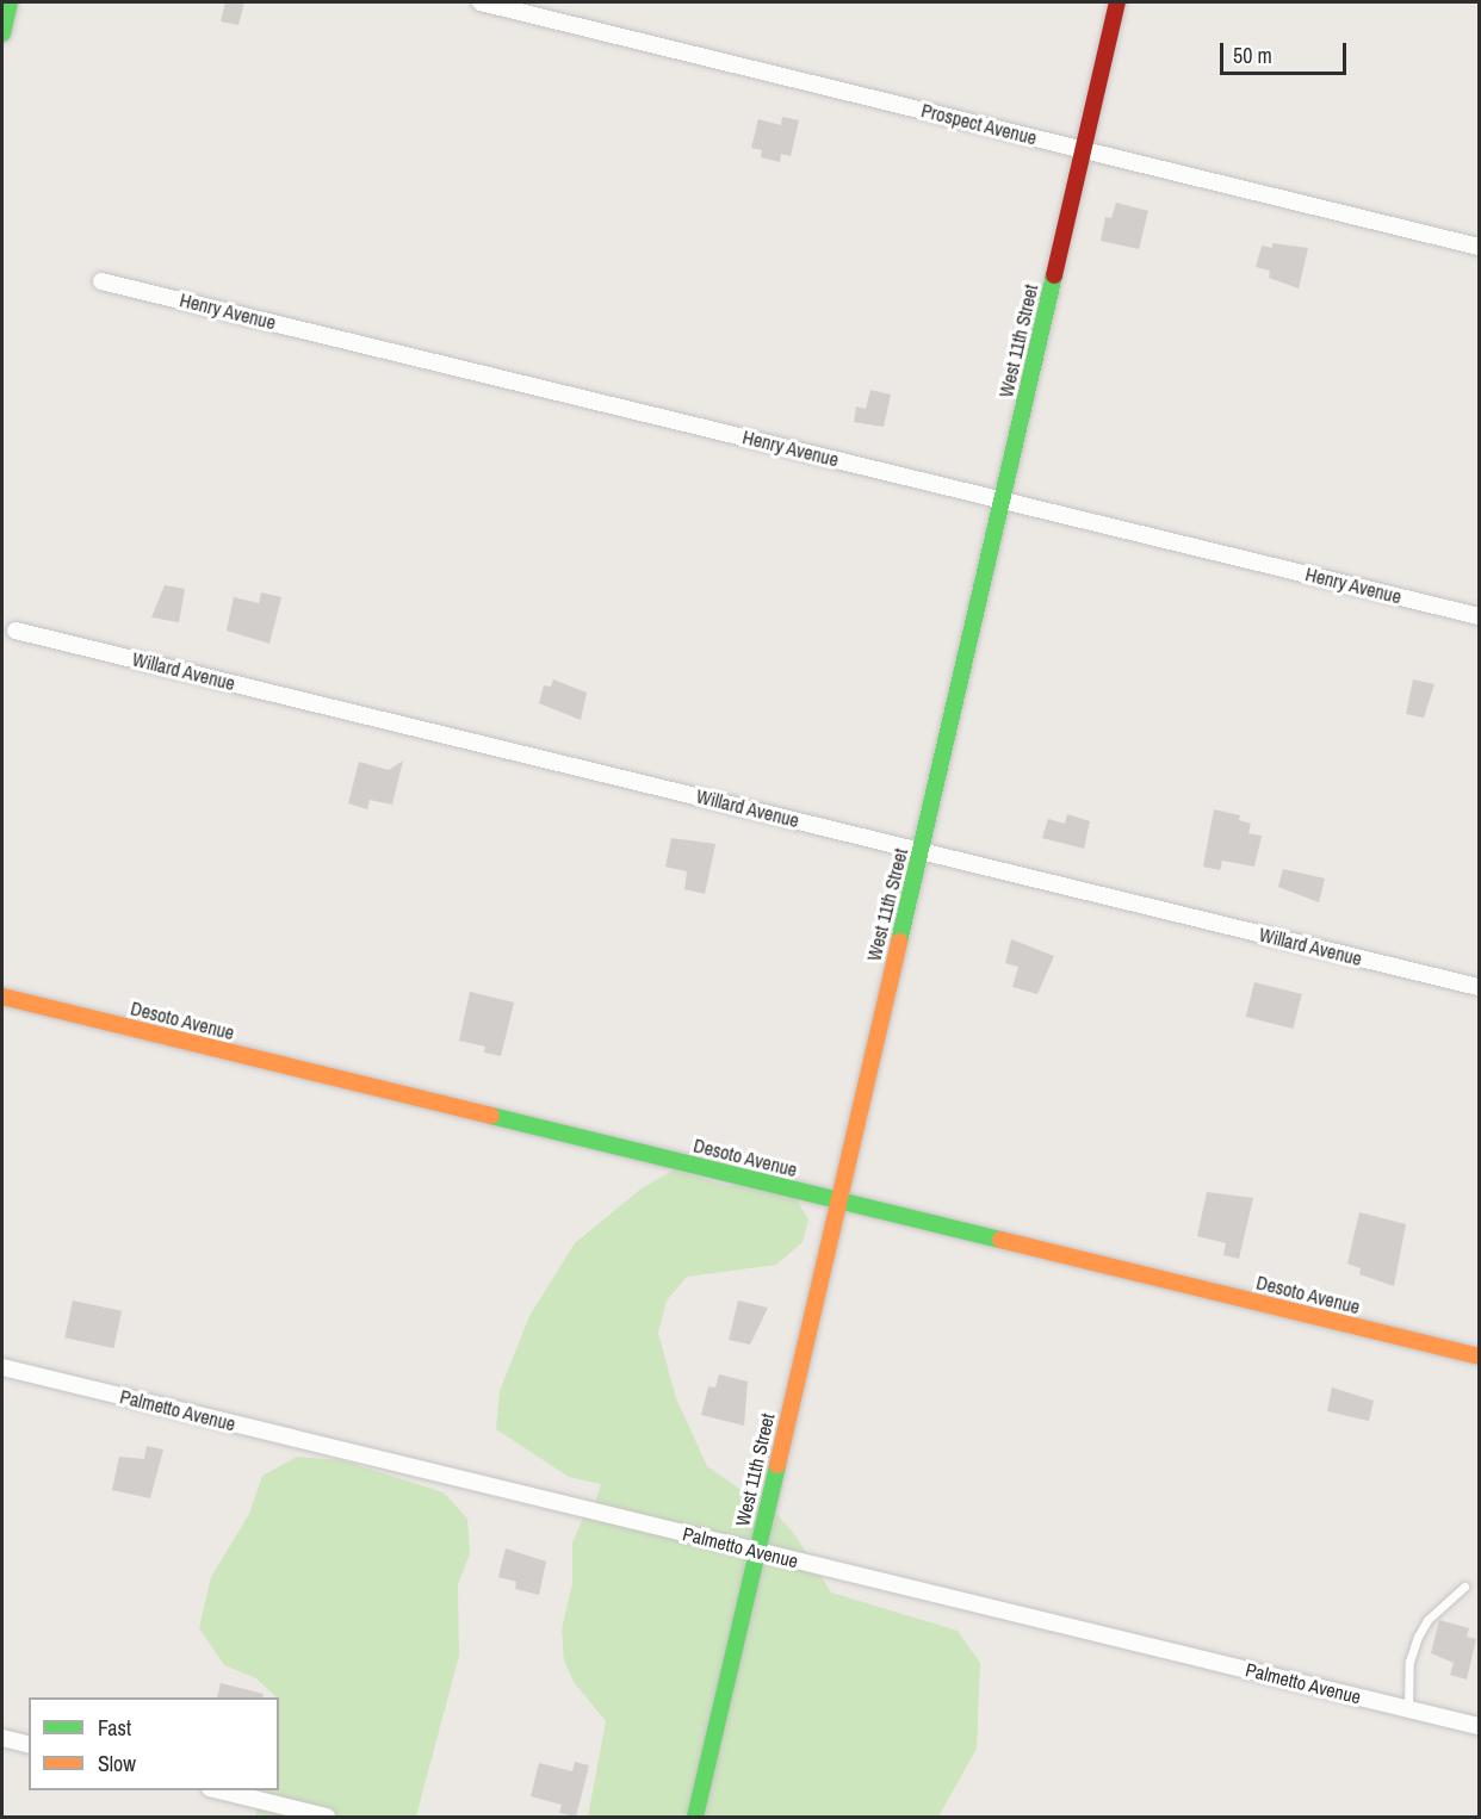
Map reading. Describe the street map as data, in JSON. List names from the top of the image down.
{
  "streets": {
    "street": [
      "Prospect Avenue",
      "Henry Avenue",
      "West 11th Street",
      "Willard Avenue",
      "Desoto Avenue",
      "Palmetto Avenue"
    ]
  },
  "crossings": [
    ["Prospect Avenue", "West 11th Street"],
    ["Henry Avenue", "West 11th Street"],
    ["West 11th Street", "Willard Avenue"],
    ["West 11th Street", "Desoto Avenue"],
    ["West 11th Street", "Palmetto Avenue"]
  ],
  "legend": ["Fast", "Slow"],
  "scale_bar": "50 m"
}
